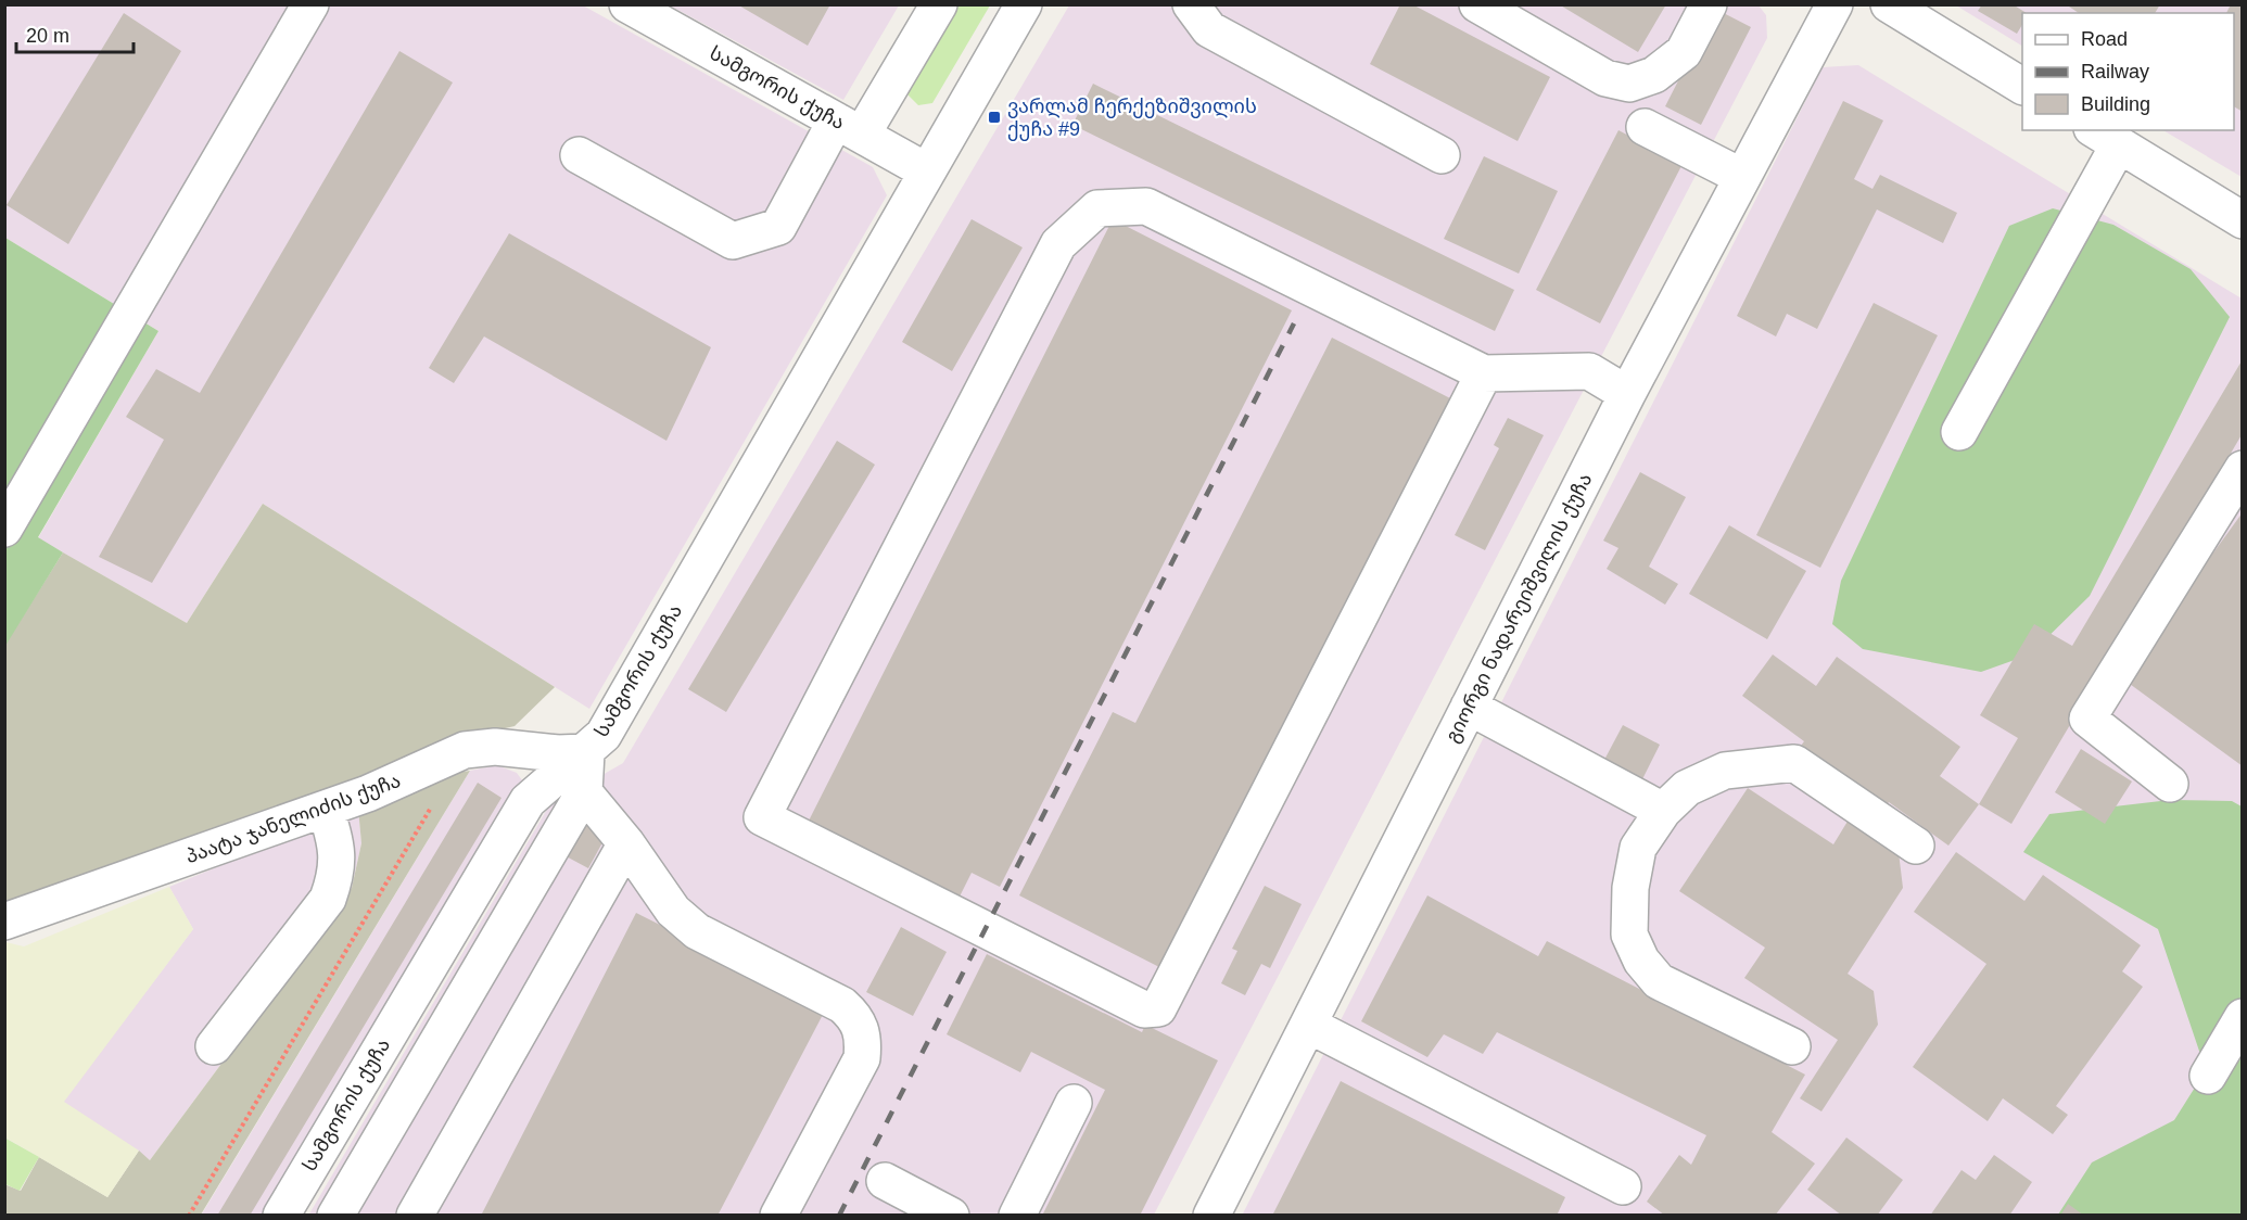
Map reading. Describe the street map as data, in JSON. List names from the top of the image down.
{
  "streets": {
    "street": ["სამგორის ქუჩა", "გიორგი ნადარეიშვილის ქუჩა", "პაატა ჯანელიძის ქუჩა"]
  },
  "crossings": [
    ["სამგორის ქუჩა", "პაატა ჯანელიძის ქუჩა"]
  ],
  "places": {
    "transit": ["ვარლამ ჩერქეზიშვილის ქუჩა #9"]
  },
  "legend": ["Road", "Railway", "Building"],
  "scale_bar": "20 m"
}
